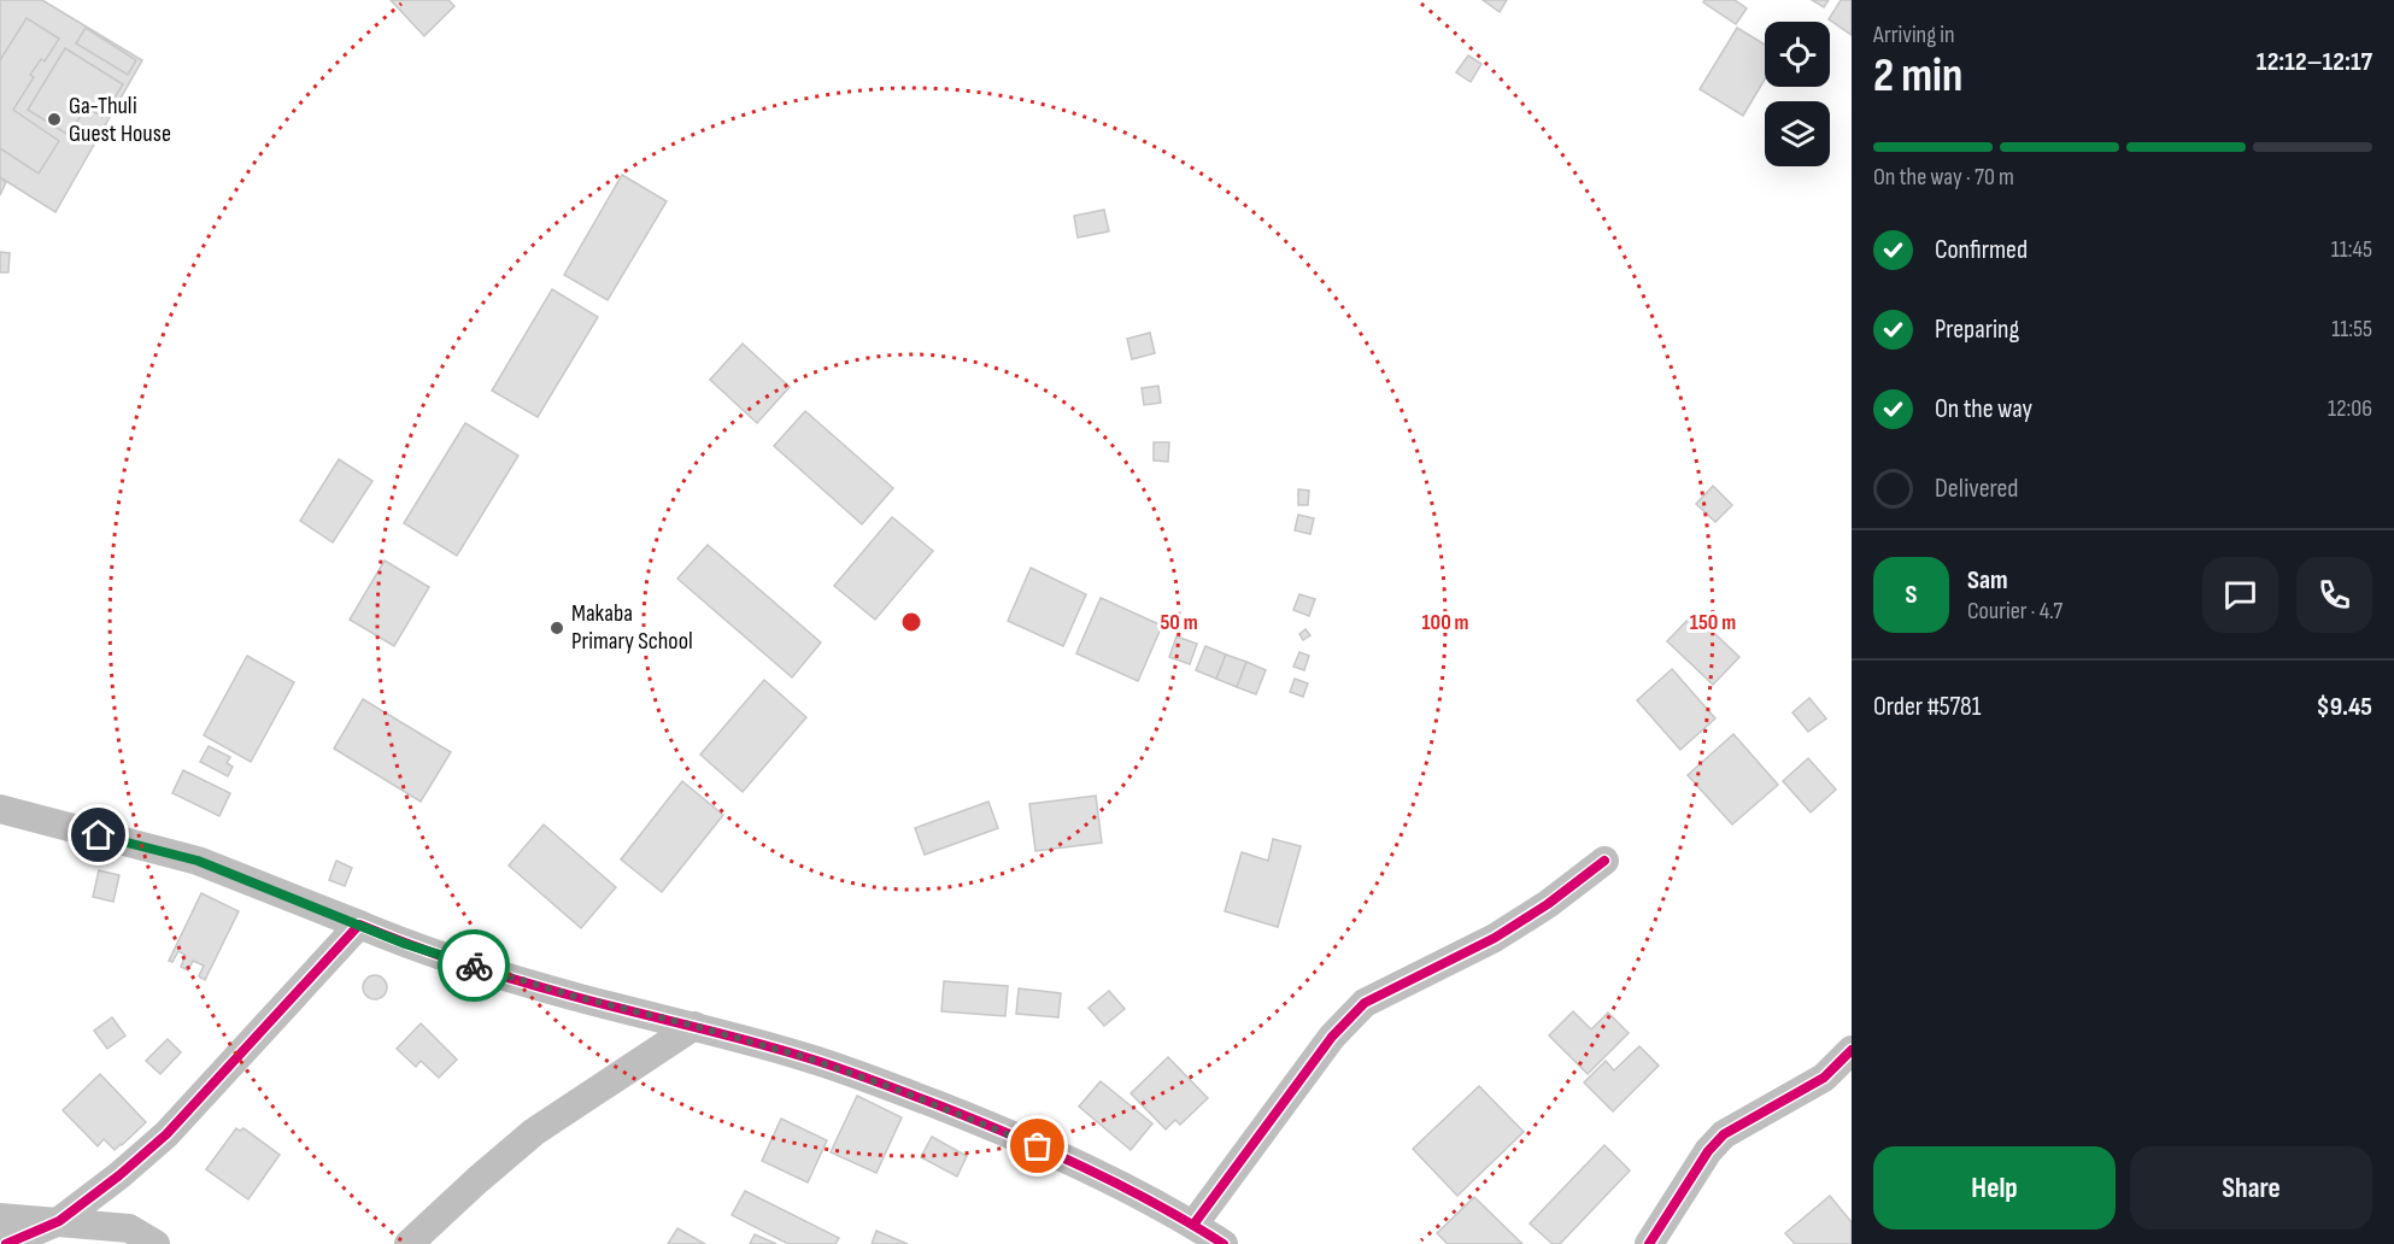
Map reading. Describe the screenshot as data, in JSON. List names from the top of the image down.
{
  "places": ["Ga-Thuli Guest House", "Makaba Primary School"],
  "page": {
    "heading": ["2 min", "Arriving in", "12:12–12:17"],
    "panel": [
      "Sam",
      "Courier · 4.7",
      "Order #5781",
      "$9.45"
    ],
    "bar": "On the way · 70 m",
    "list": [
      ["Confirmed", "11:45"],
      ["Preparing", "11:55"],
      ["On the way", "12:06"],
      "Delivered"
    ],
    "round": "S",
    "buttons": ["Help", "Share"]
  },
  "rings": ["50 m", "100 m", "150 m"]
}
